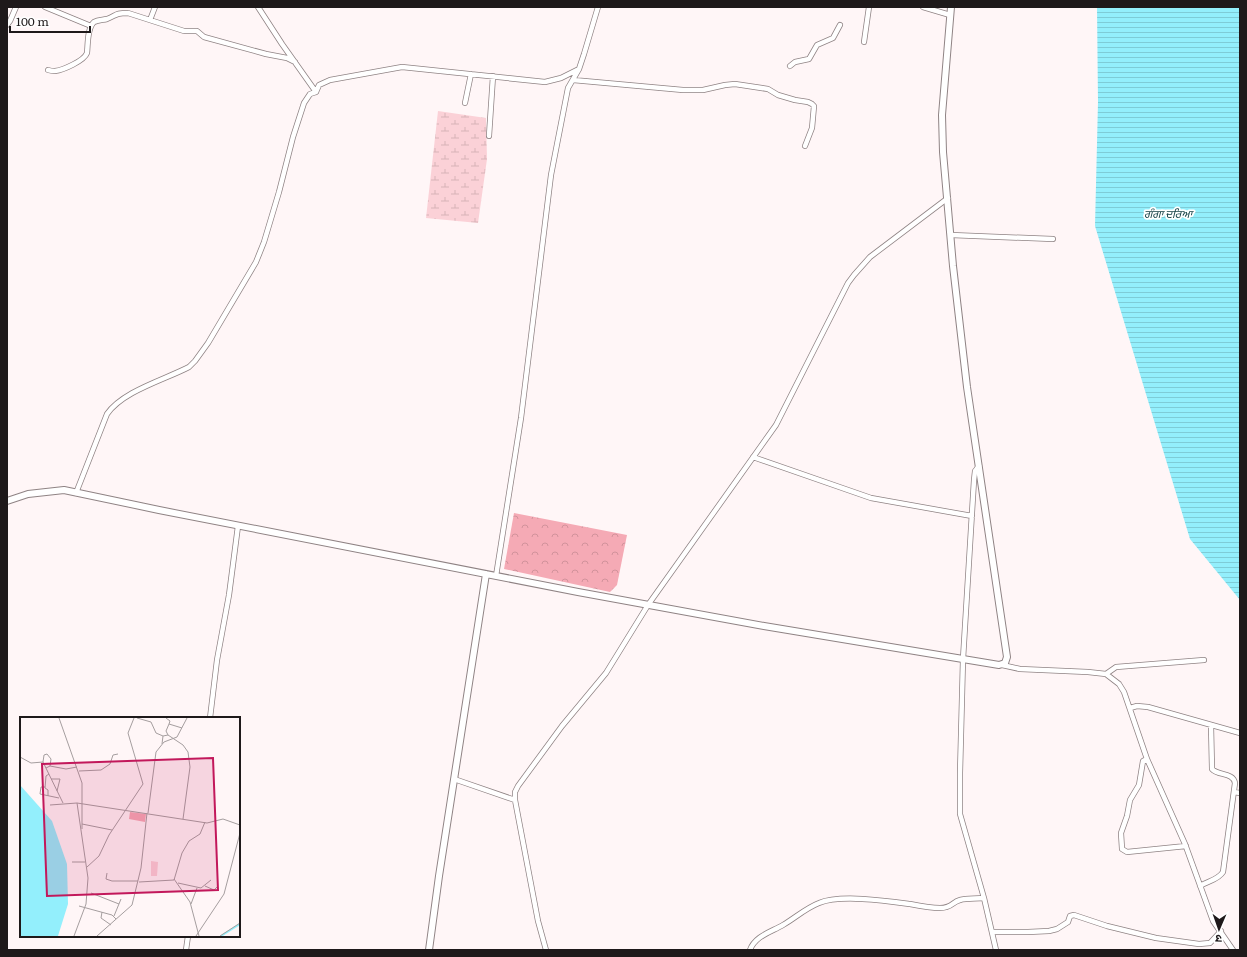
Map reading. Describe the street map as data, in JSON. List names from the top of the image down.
{
  "water": ["ਗੰਗਾ ਦਰਿਆ"],
  "scale_bar": "100 m",
  "north": "bottom"
}
